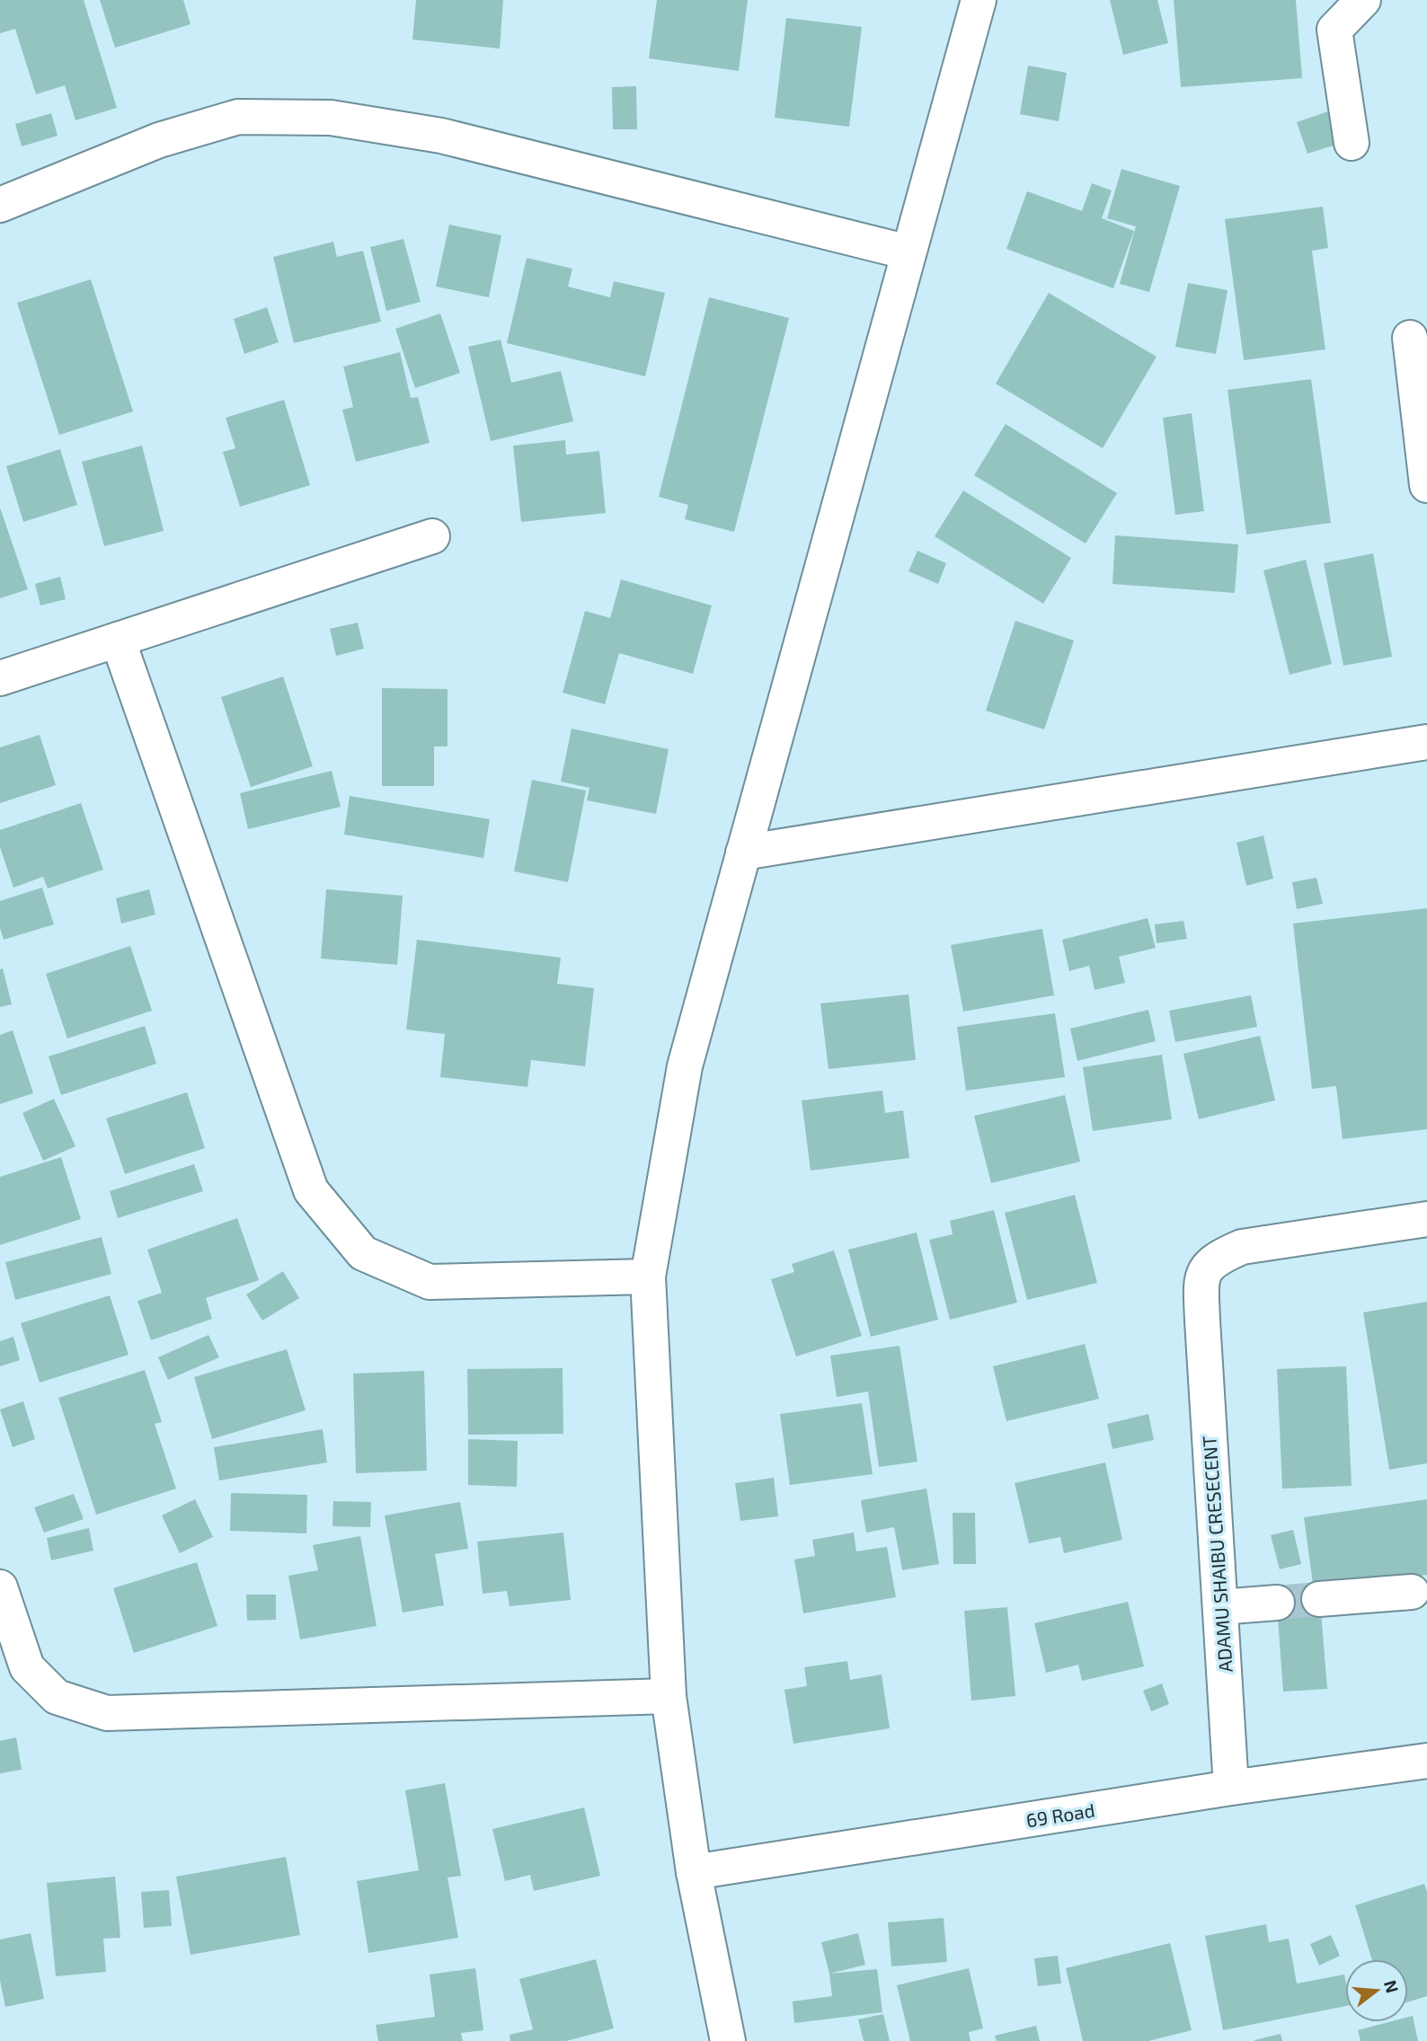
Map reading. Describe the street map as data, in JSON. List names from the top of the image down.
{
  "streets": {
    "street": ["ADAMU SHAIBU CRESECENT", "69 Road"]
  },
  "crossings": [
    ["ADAMU SHAIBU CRESECENT", "69 Road"]
  ],
  "north": "right"
}
